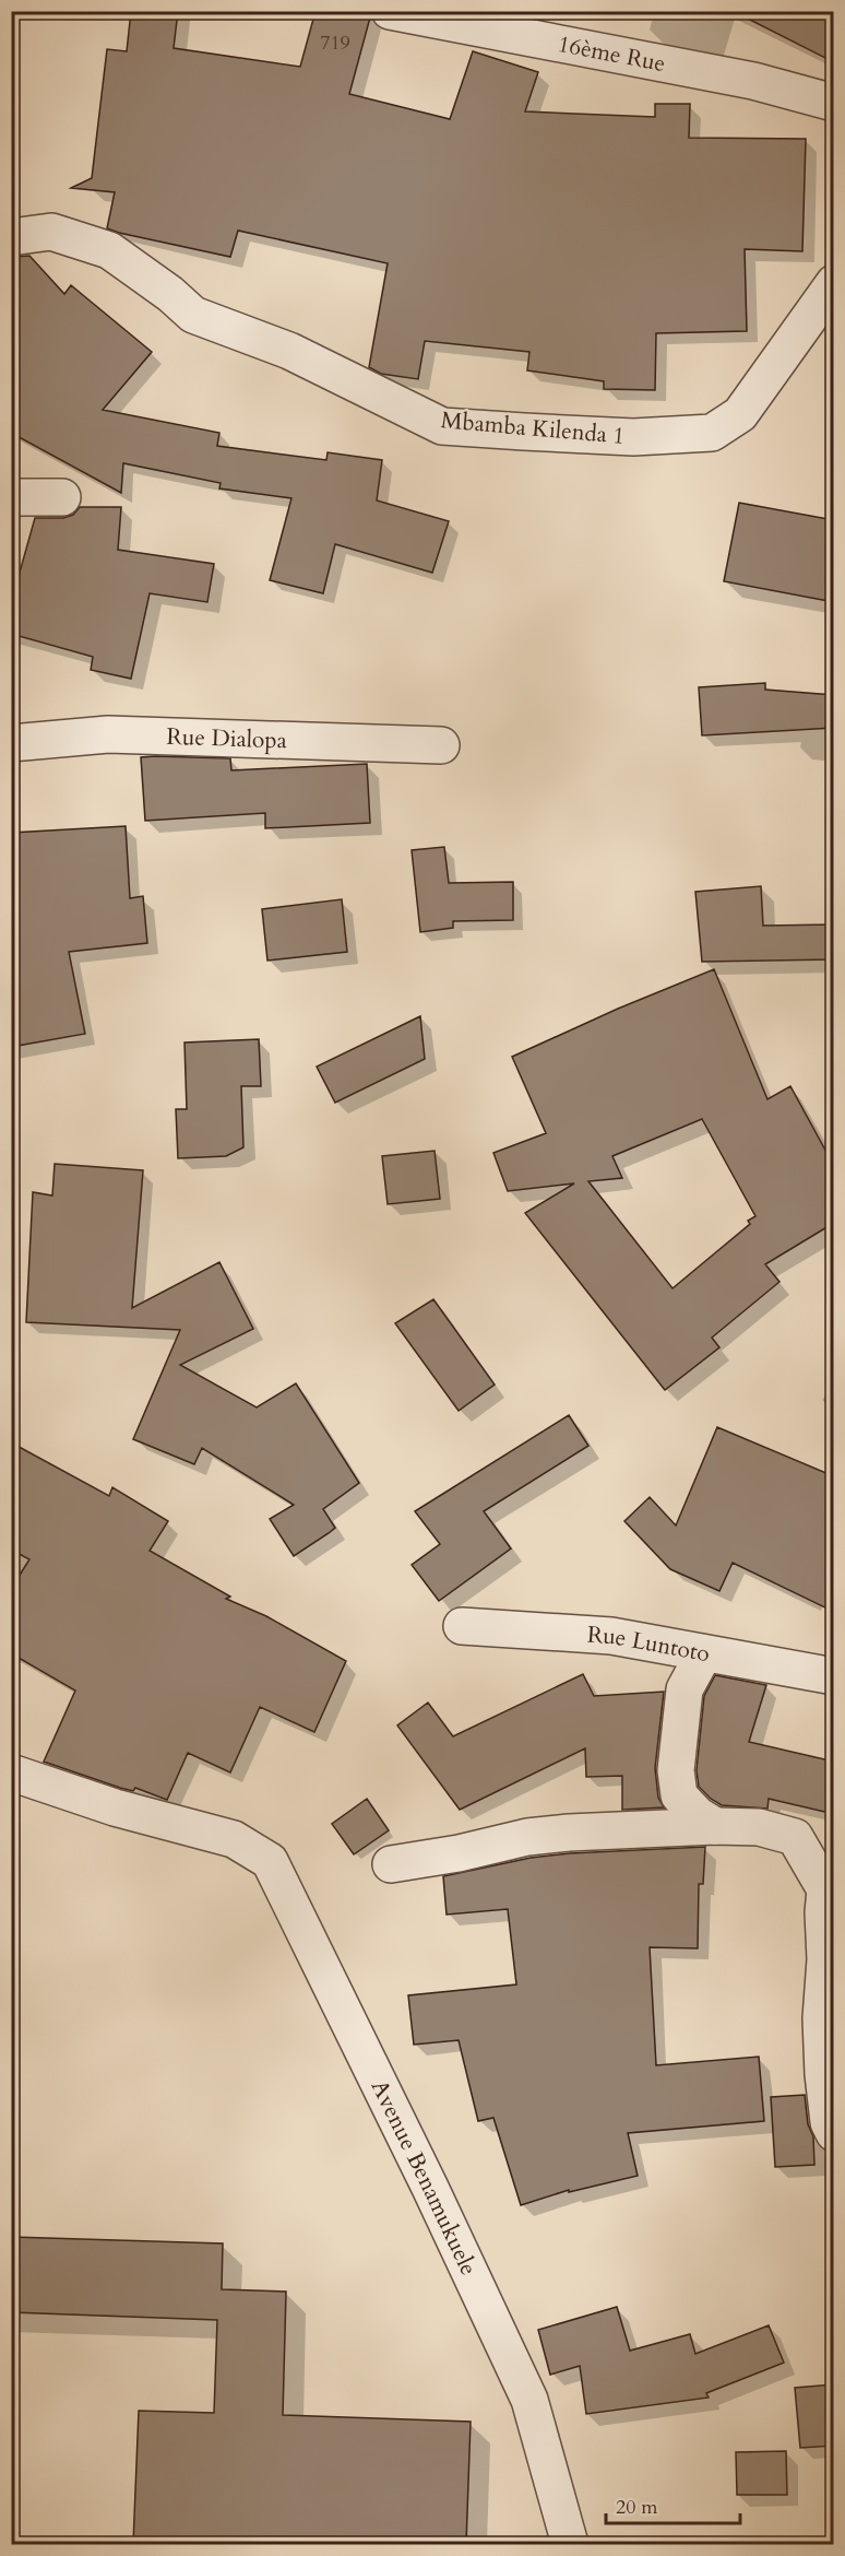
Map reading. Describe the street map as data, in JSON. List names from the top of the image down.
{
  "streets": {
    "street": [
      "16ème Rue",
      "Mbamba Kilenda 1",
      "Rue Dialopa",
      "Rue Luntoto",
      "Avenue Benamukuele"
    ]
  },
  "house_numbers": ["719"],
  "scale_bar": "20 m"
}
